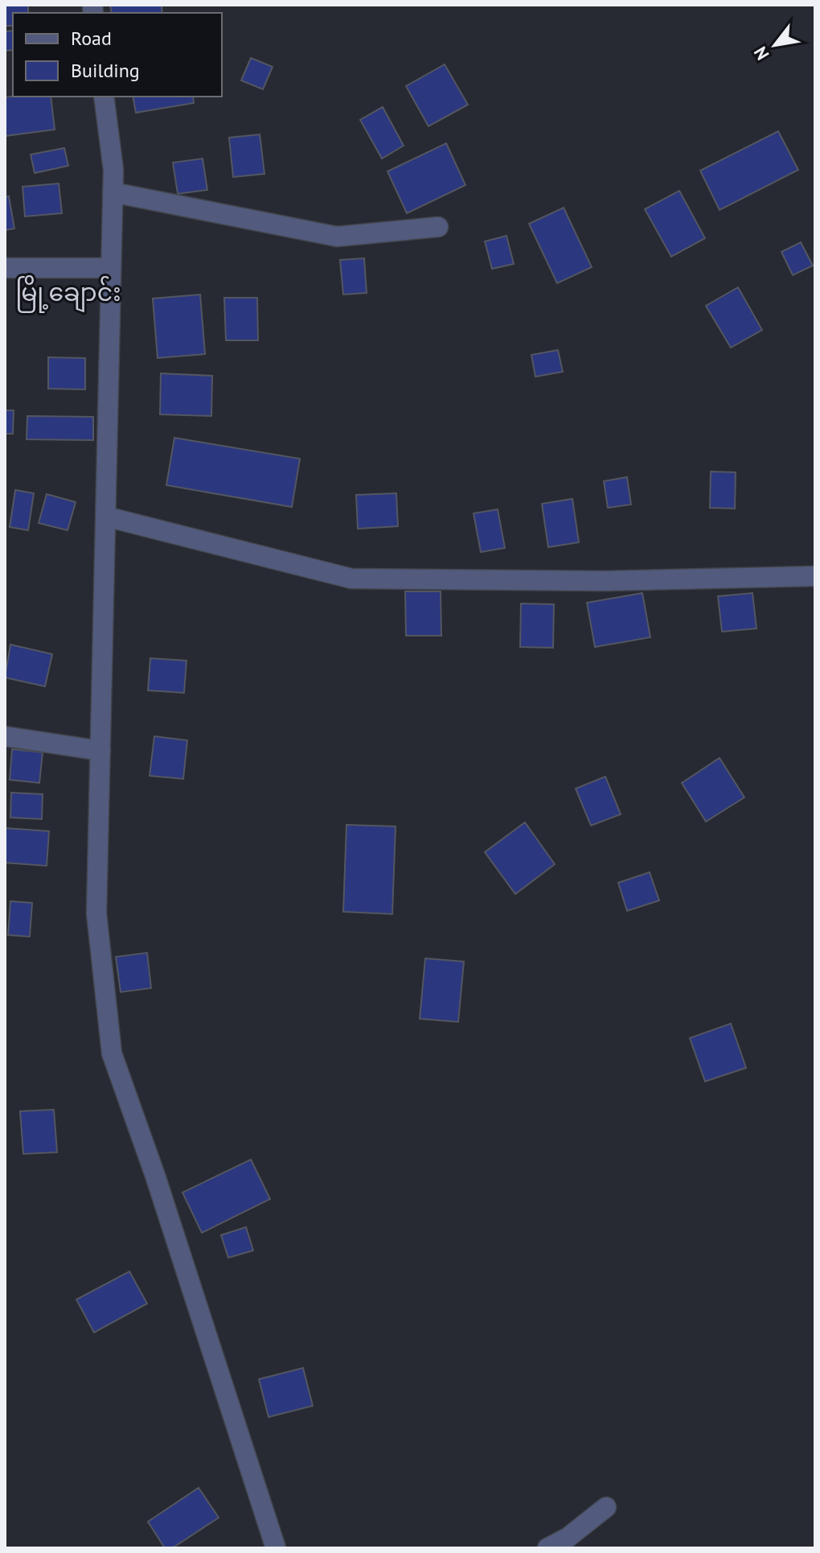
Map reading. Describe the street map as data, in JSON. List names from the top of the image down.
{
  "districts": ["မြို့ချောင်း"],
  "legend": ["Road", "Building"],
  "north": "bottom left"
}
